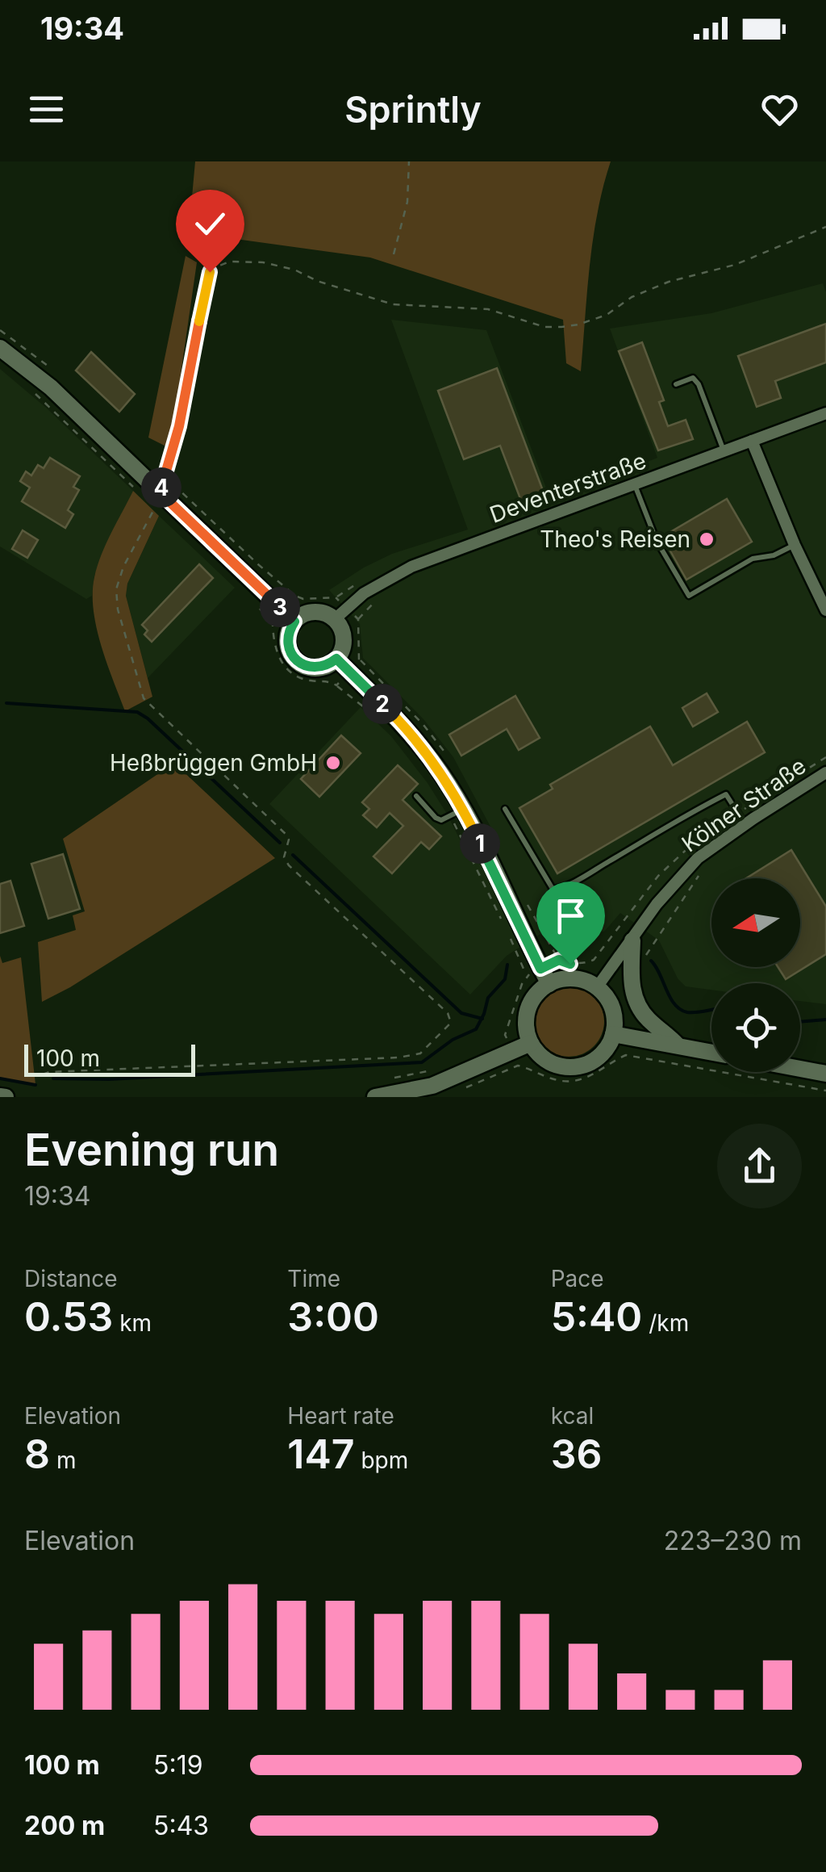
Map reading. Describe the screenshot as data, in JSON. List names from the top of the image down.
{
  "streets": {
    "street": ["Deventerstraße", "Kölner Straße"]
  },
  "places": ["Theo's Reisen", "Heßbrüggen GmbH"],
  "scale_bar": "100 m",
  "north": "left",
  "page": {
    "status": "19:34",
    "header": "Sprintly",
    "pins": [
      "4",
      "3",
      "2",
      "1"
    ],
    "scale": "100 m",
    "heading": ["Evening run", "19:34"],
    "stats": [
      ["Distance", "0.53 km"],
      ["Time", "3:00"],
      ["Pace", "5:40 /km"],
      ["Elevation", "8 m"],
      ["Heart rate", "147 bpm"],
      ["kcal", "36"]
    ],
    "chart": ["Elevation", "223–230 m"],
    "list": [
      {
        "name": "100 m",
        "note": "5:19"
      },
      {
        "name": "200 m",
        "note": "5:43"
      }
    ]
  }
}
